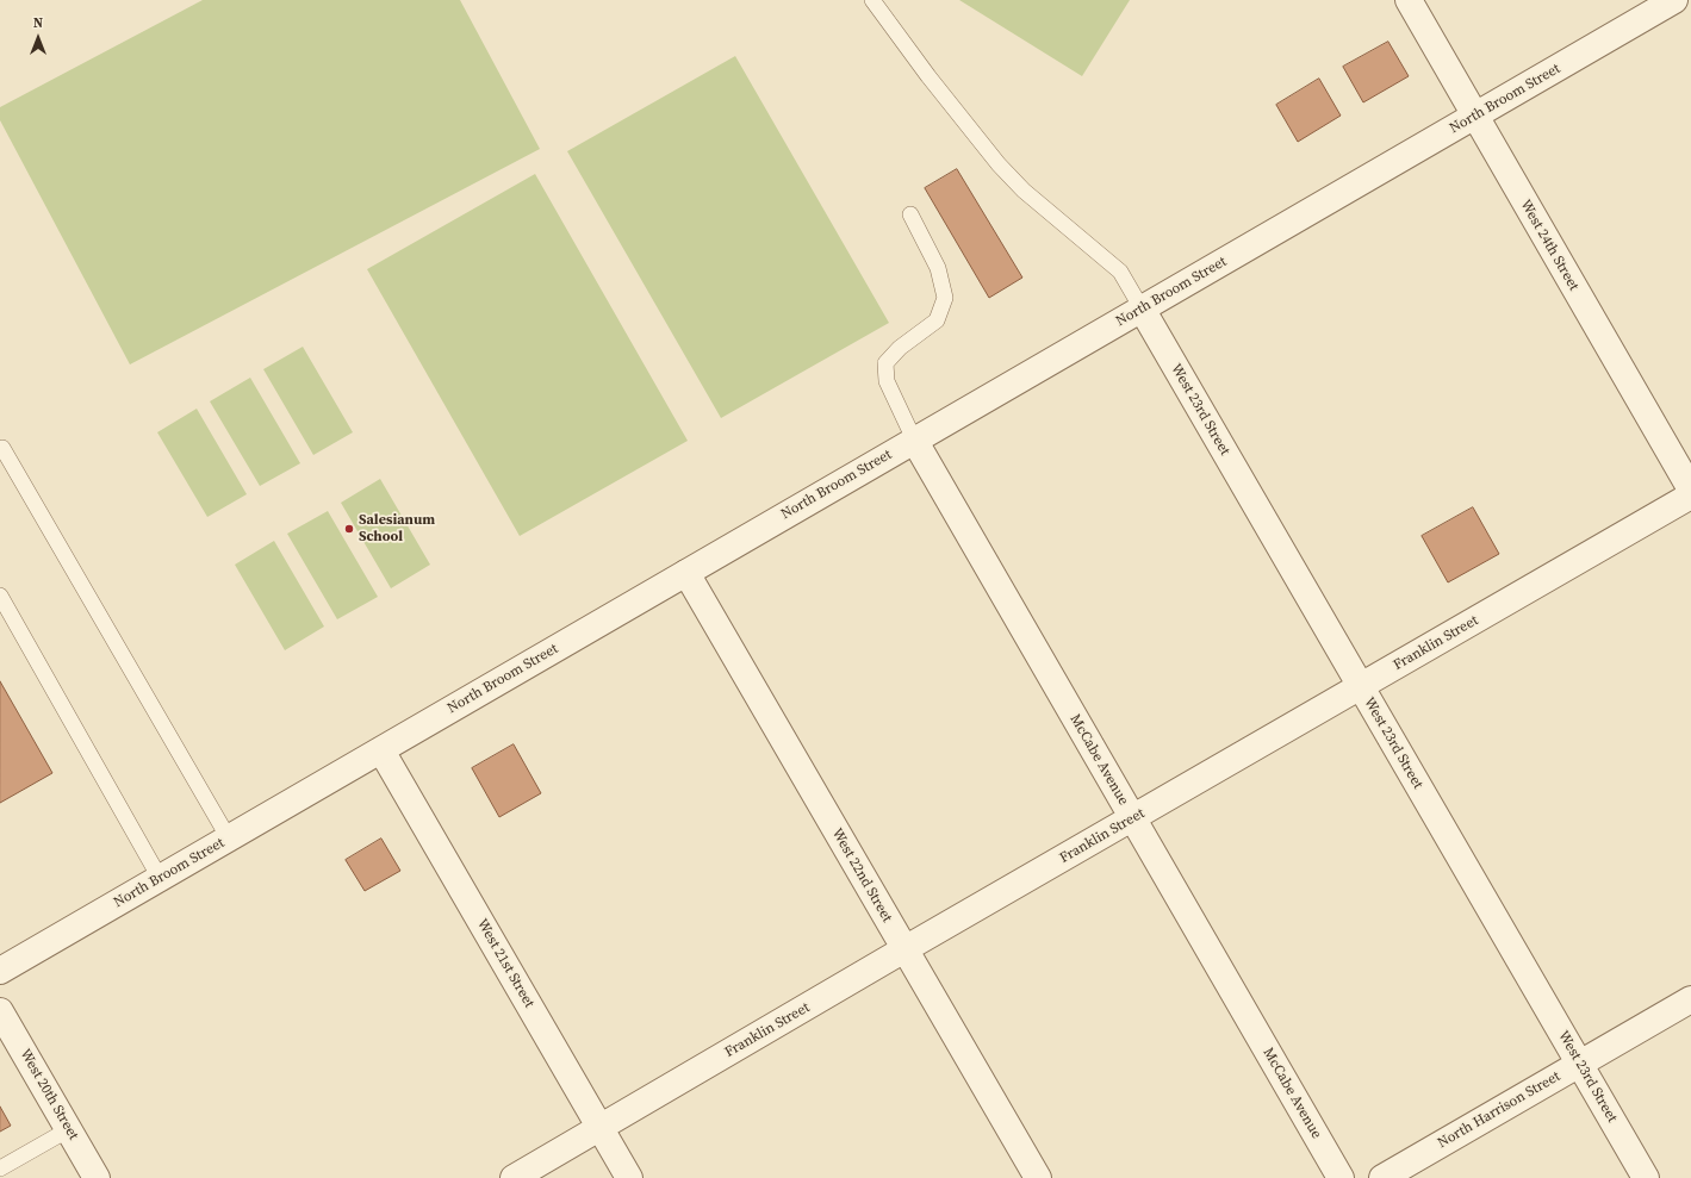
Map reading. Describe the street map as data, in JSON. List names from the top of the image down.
{
  "streets": {
    "street": [
      "North Broom Street",
      "West 24th Street",
      "West 23rd Street",
      "Franklin Street",
      "McCabe Avenue",
      "West 22nd Street",
      "West 21st Street",
      "West 20th Street",
      "North Harrison Street"
    ]
  },
  "crossings": [
    ["North Broom Street", "West 24th Street"],
    ["North Broom Street", "West 23rd Street"],
    ["North Broom Street", "McCabe Avenue"],
    ["North Broom Street", "West 22nd Street"],
    ["North Broom Street", "West 21st Street"],
    ["West 23rd Street", "Franklin Street"],
    ["West 23rd Street", "North Harrison Street"],
    ["Franklin Street", "McCabe Avenue"],
    ["Franklin Street", "West 22nd Street"],
    ["Franklin Street", "West 21st Street"]
  ],
  "places": ["Salesianum School"],
  "north": "top"
}
